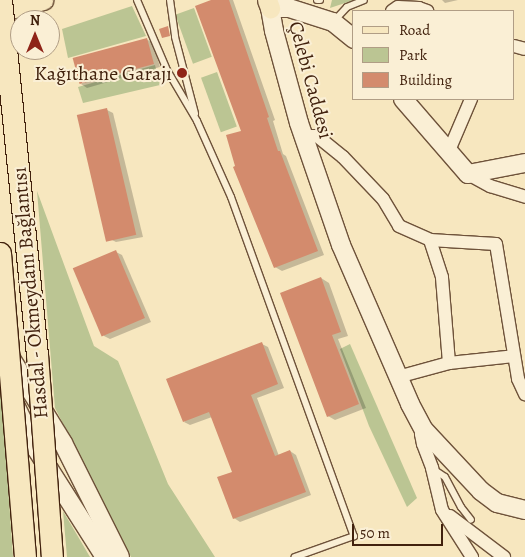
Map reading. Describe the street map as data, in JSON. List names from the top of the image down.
{
  "streets": {
    "highway": ["Hasdal - Okmeydanı Bağlantısı"],
    "street": ["Çelebi Caddesi"]
  },
  "places": ["Kağıthane Garajı"],
  "legend": ["Road", "Park", "Building"],
  "scale_bar": "50 m",
  "north": "top"
}
